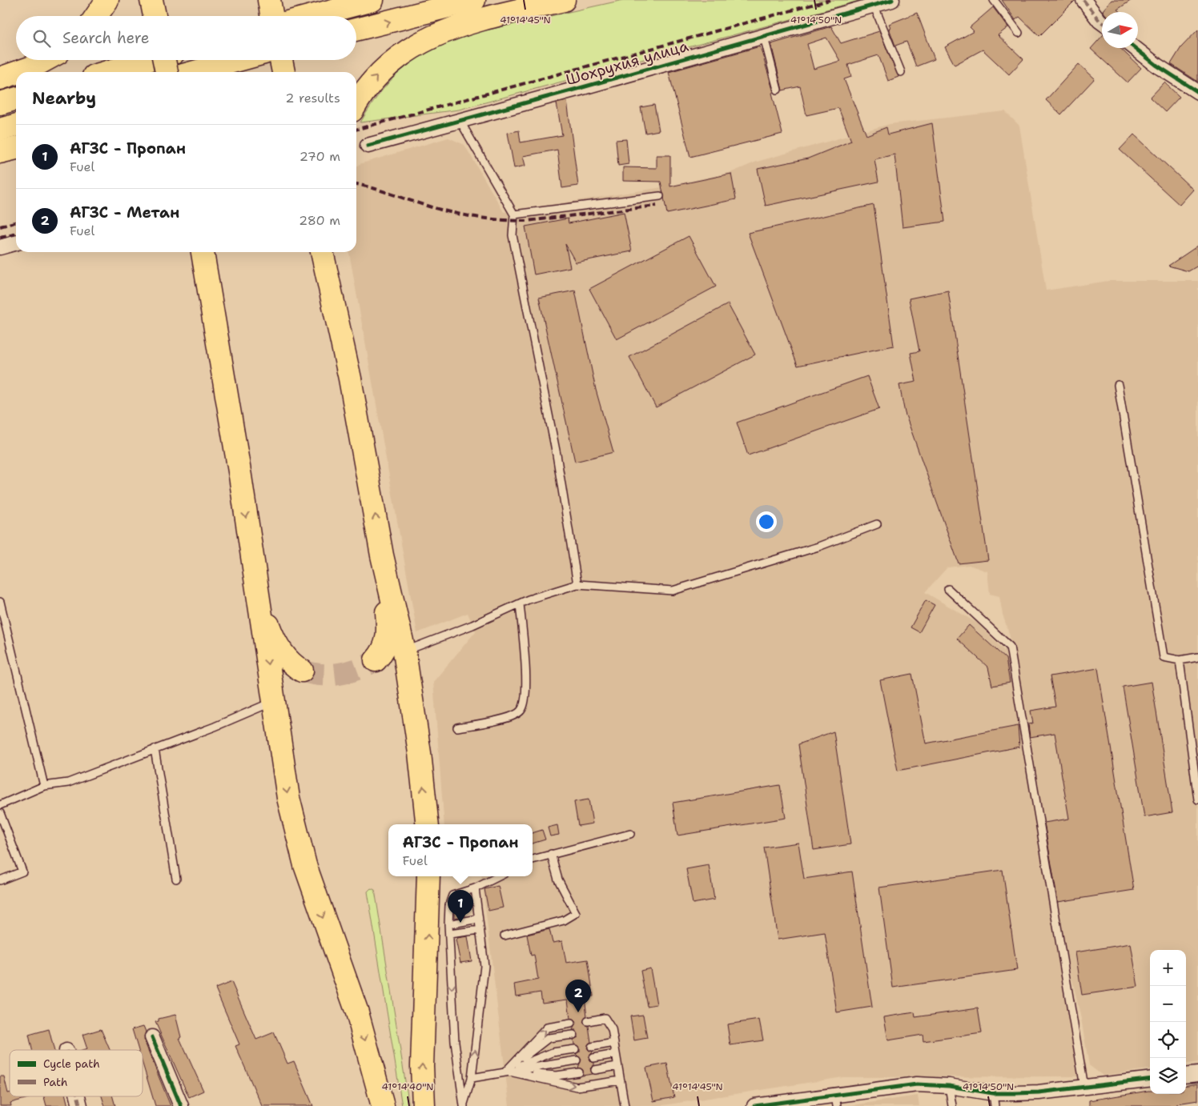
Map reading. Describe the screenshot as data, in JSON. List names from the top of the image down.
{
  "streets": {
    "street": ["Шохрухия улица"]
  },
  "legend": ["Cycle path", "Path"],
  "north": "right",
  "page": {
    "search": "Search here",
    "heading": ["Nearby", "2 results"],
    "list": [
      {
        "mark": "1",
        "name": "АГЗС - Пропан",
        "note": "Fuel",
        "value": "270 m"
      },
      {
        "mark": "2",
        "name": "АГЗС - Метан",
        "note": "Fuel",
        "value": "280 m"
      }
    ],
    "popup": ["АГЗС - Пропан", "Fuel"],
    "pins": ["1", "2"],
    "map_buttons": ["+", "−"]
  },
  "coordinates": ["41°14'45\"N", "41°14'50\"N", "41°14'40\"N"]
}
